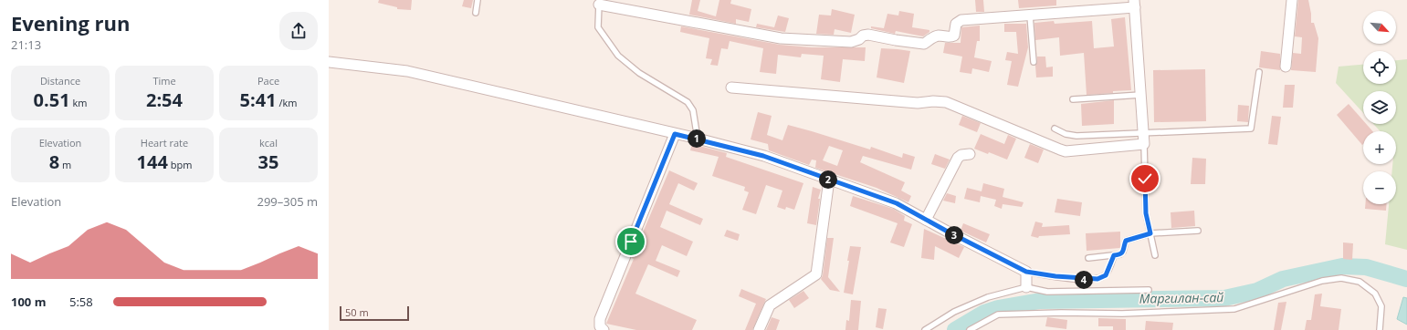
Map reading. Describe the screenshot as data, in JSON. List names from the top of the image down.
{
  "water": ["Маргилан-сай"],
  "scale_bar": "50 m",
  "north": "bottom right",
  "page": {
    "heading": ["Evening run", "21:13"],
    "map_buttons": ["+", "−"],
    "stats": [
      ["Distance", "0.51 km"],
      ["Time", "2:54"],
      ["Pace", "5:41 /km"],
      ["Elevation", "8 m"],
      ["Heart rate", "144 bpm"],
      ["kcal", "35"]
    ],
    "pins": [
      "1",
      "2",
      "3",
      "4"
    ],
    "chart": ["Elevation", "299–305 m"],
    "list": [
      {
        "name": "100 m",
        "note": "5:58"
      }
    ],
    "scale": "50 m"
  }
}
